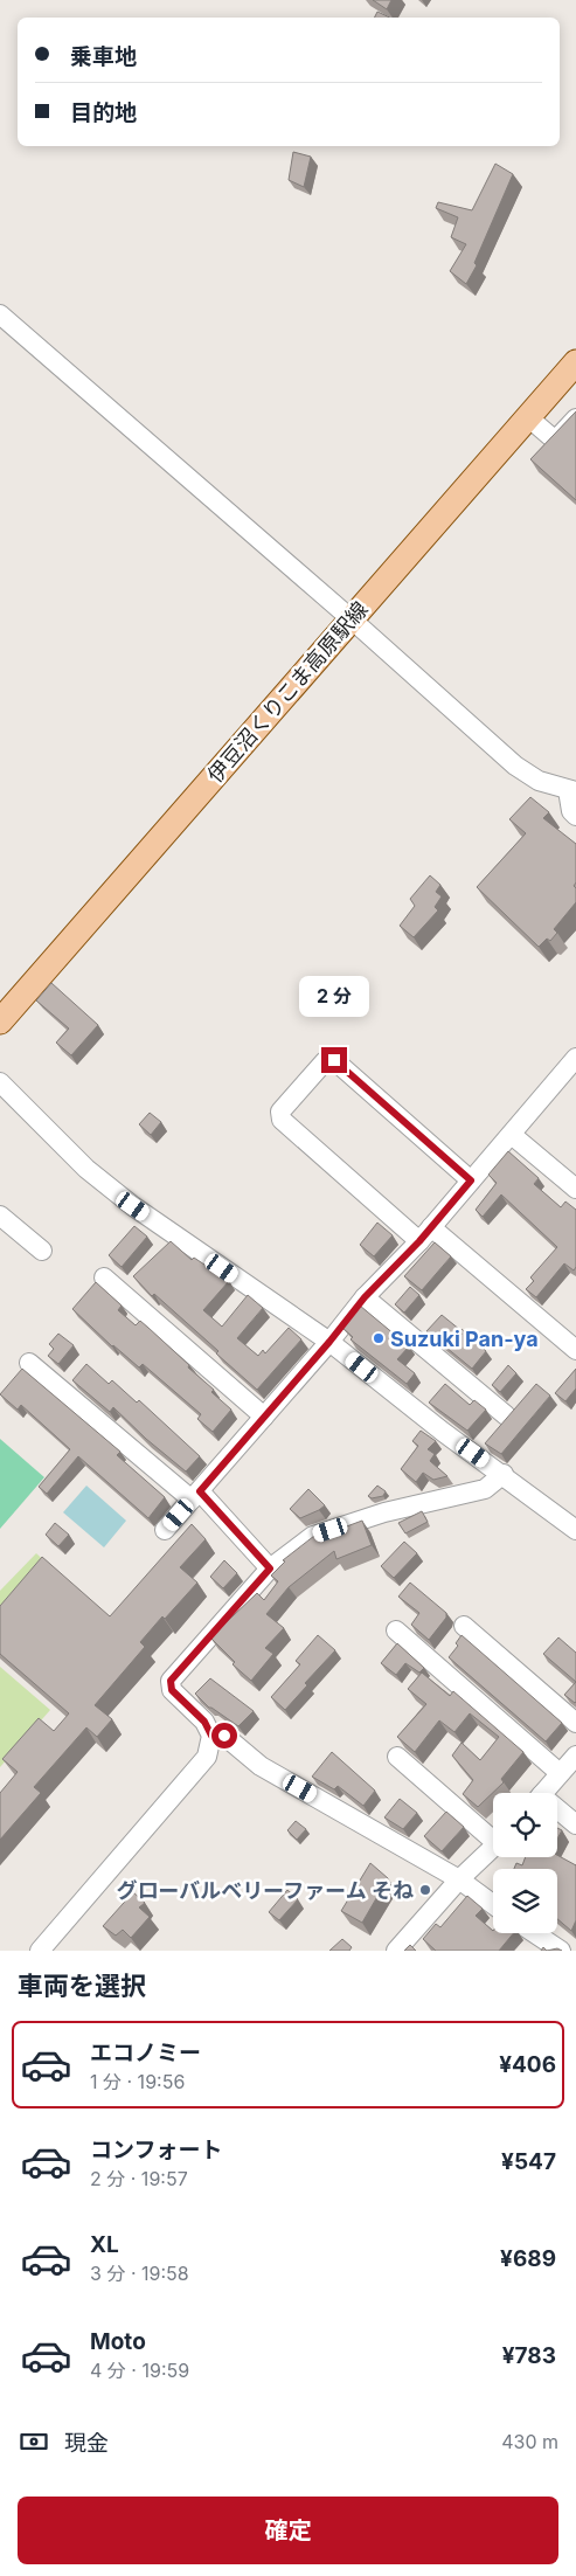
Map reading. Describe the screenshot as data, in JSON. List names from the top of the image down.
{
  "streets": {
    "main road": ["伊豆沼くりこま高原駅線"]
  },
  "places": ["Suzuki Pan-ya", "グローバルベリーファーム そね"],
  "page": {
    "banner": ["乗車地", "目的地"],
    "bubble": "2 分",
    "heading": "車両を選択",
    "list": [
      {
        "name": "エコノミー",
        "note": "1 分 · 19:56",
        "value": "¥406"
      },
      {
        "name": "コンフォート",
        "note": "2 分 · 19:57",
        "value": "¥547"
      },
      {
        "name": "XL",
        "note": "3 分 · 19:58",
        "value": "¥689"
      },
      {
        "name": "Moto",
        "note": "4 分 · 19:59",
        "value": "¥783"
      }
    ],
    "pay": ["現金", "430 m"],
    "buttons": "確定"
  }
}
